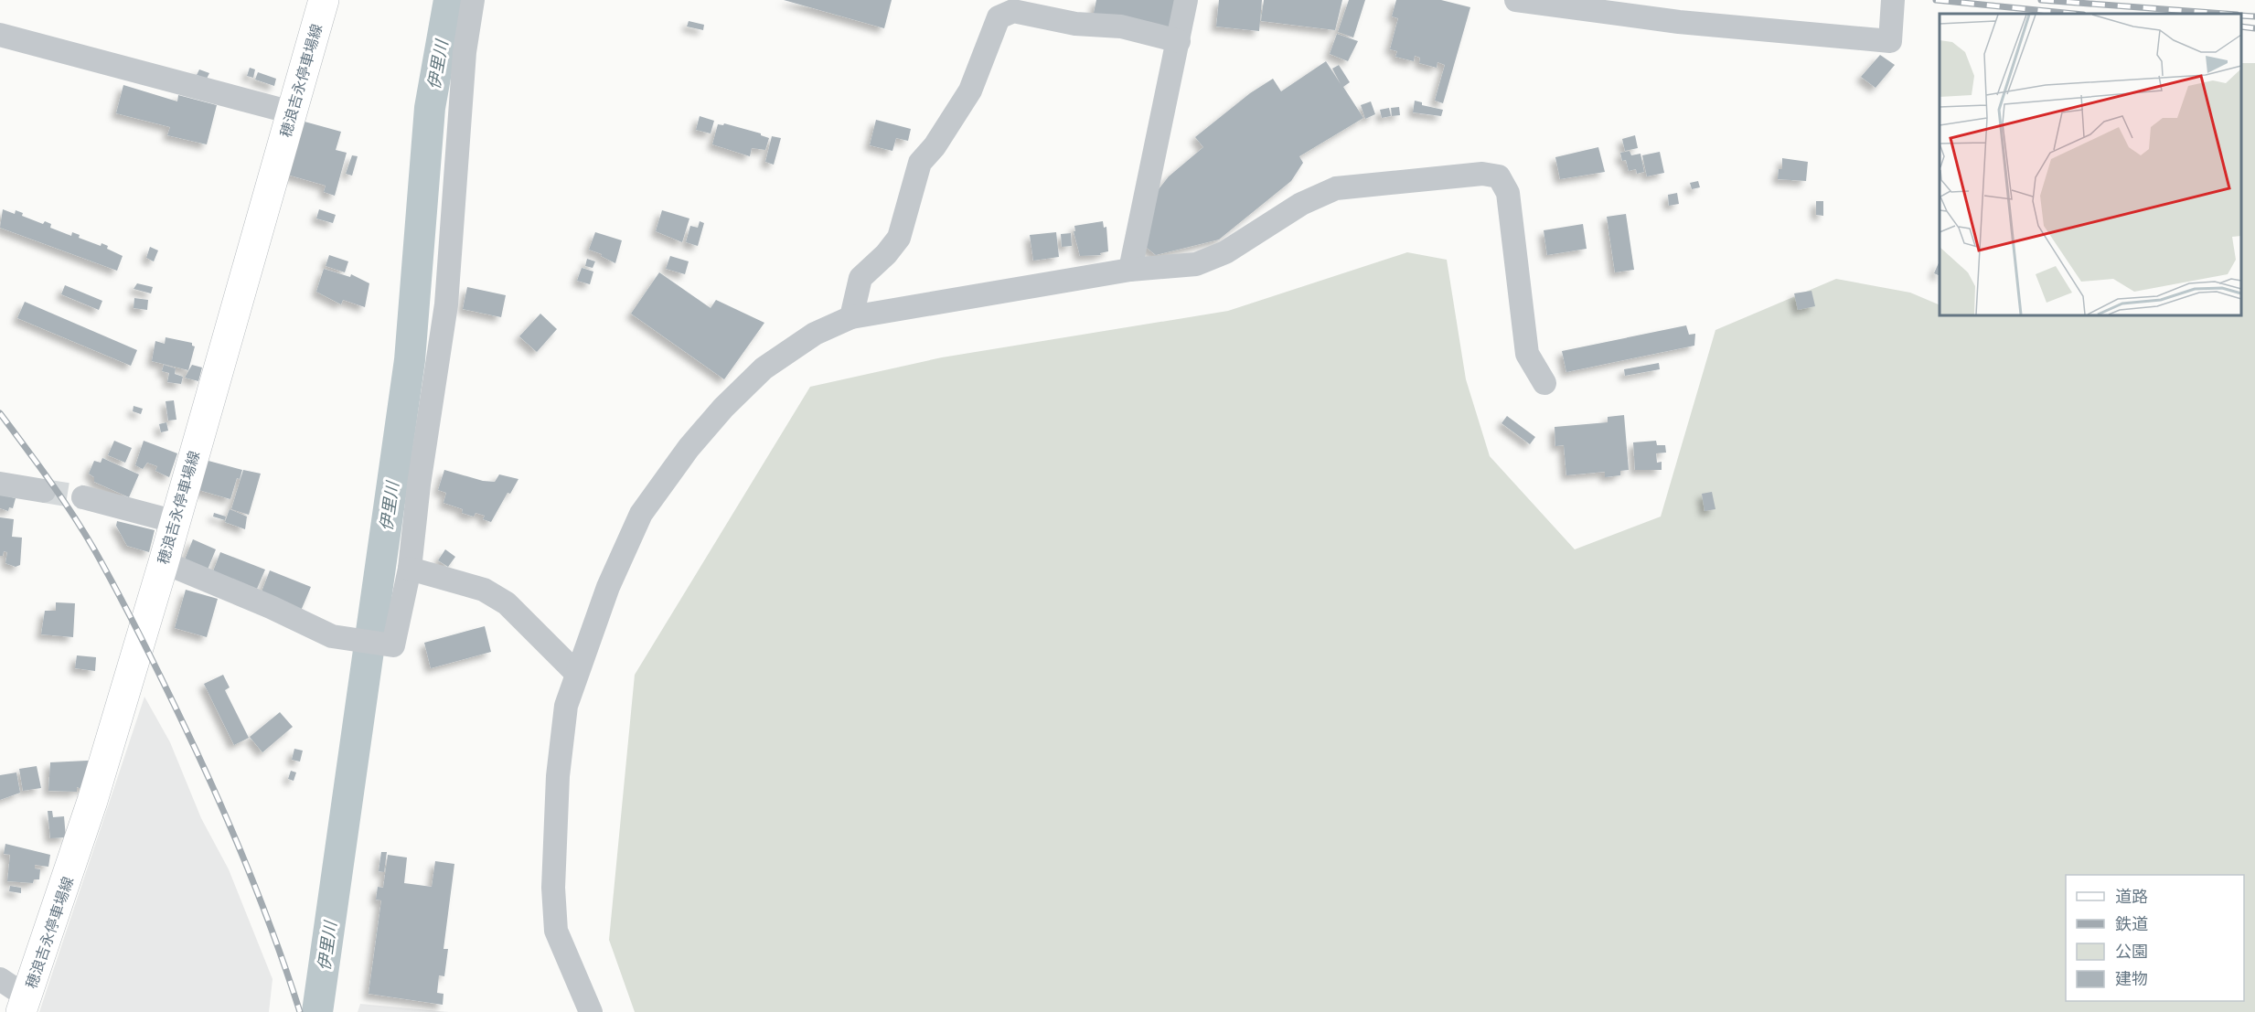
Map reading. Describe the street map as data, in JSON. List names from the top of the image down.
{
  "streets": {
    "main road": ["穂浪吉永停車場線"]
  },
  "water": ["伊里川"],
  "legend": [
    "道路",
    "鉄道",
    "公園",
    "建物"
  ]
}
